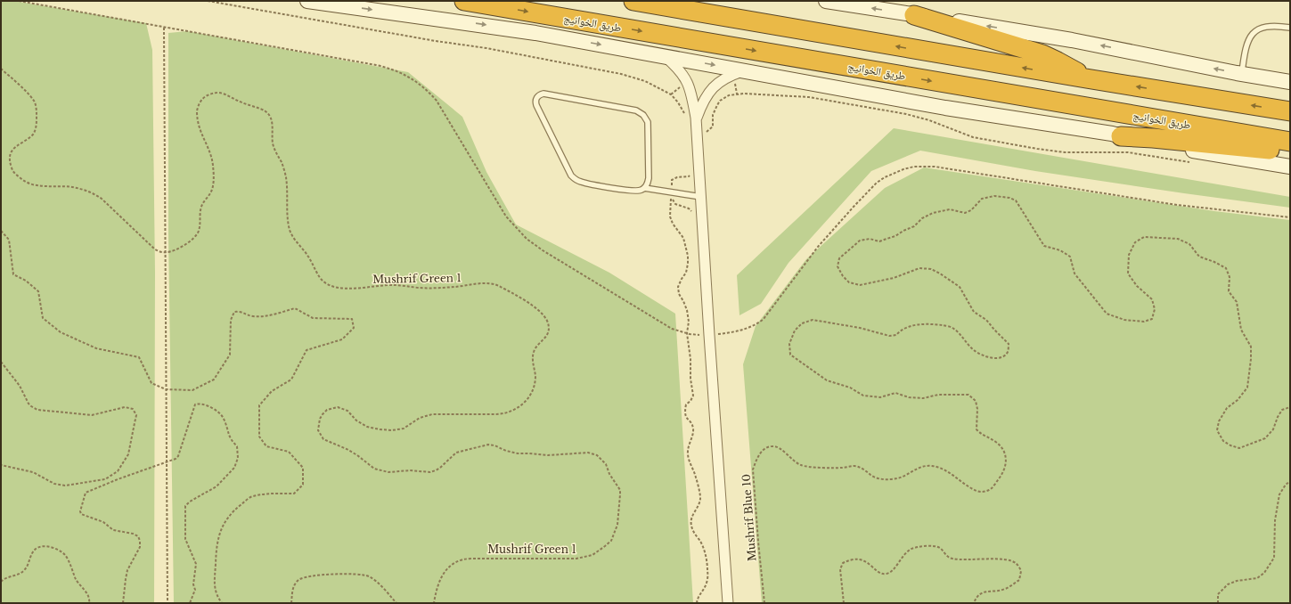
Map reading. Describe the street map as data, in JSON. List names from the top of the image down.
{
  "streets": {
    "highway": ["طريق الخوانيج"],
    "path": ["Mushrif Green 1", "Mushrif Blue 10"]
  }
}
